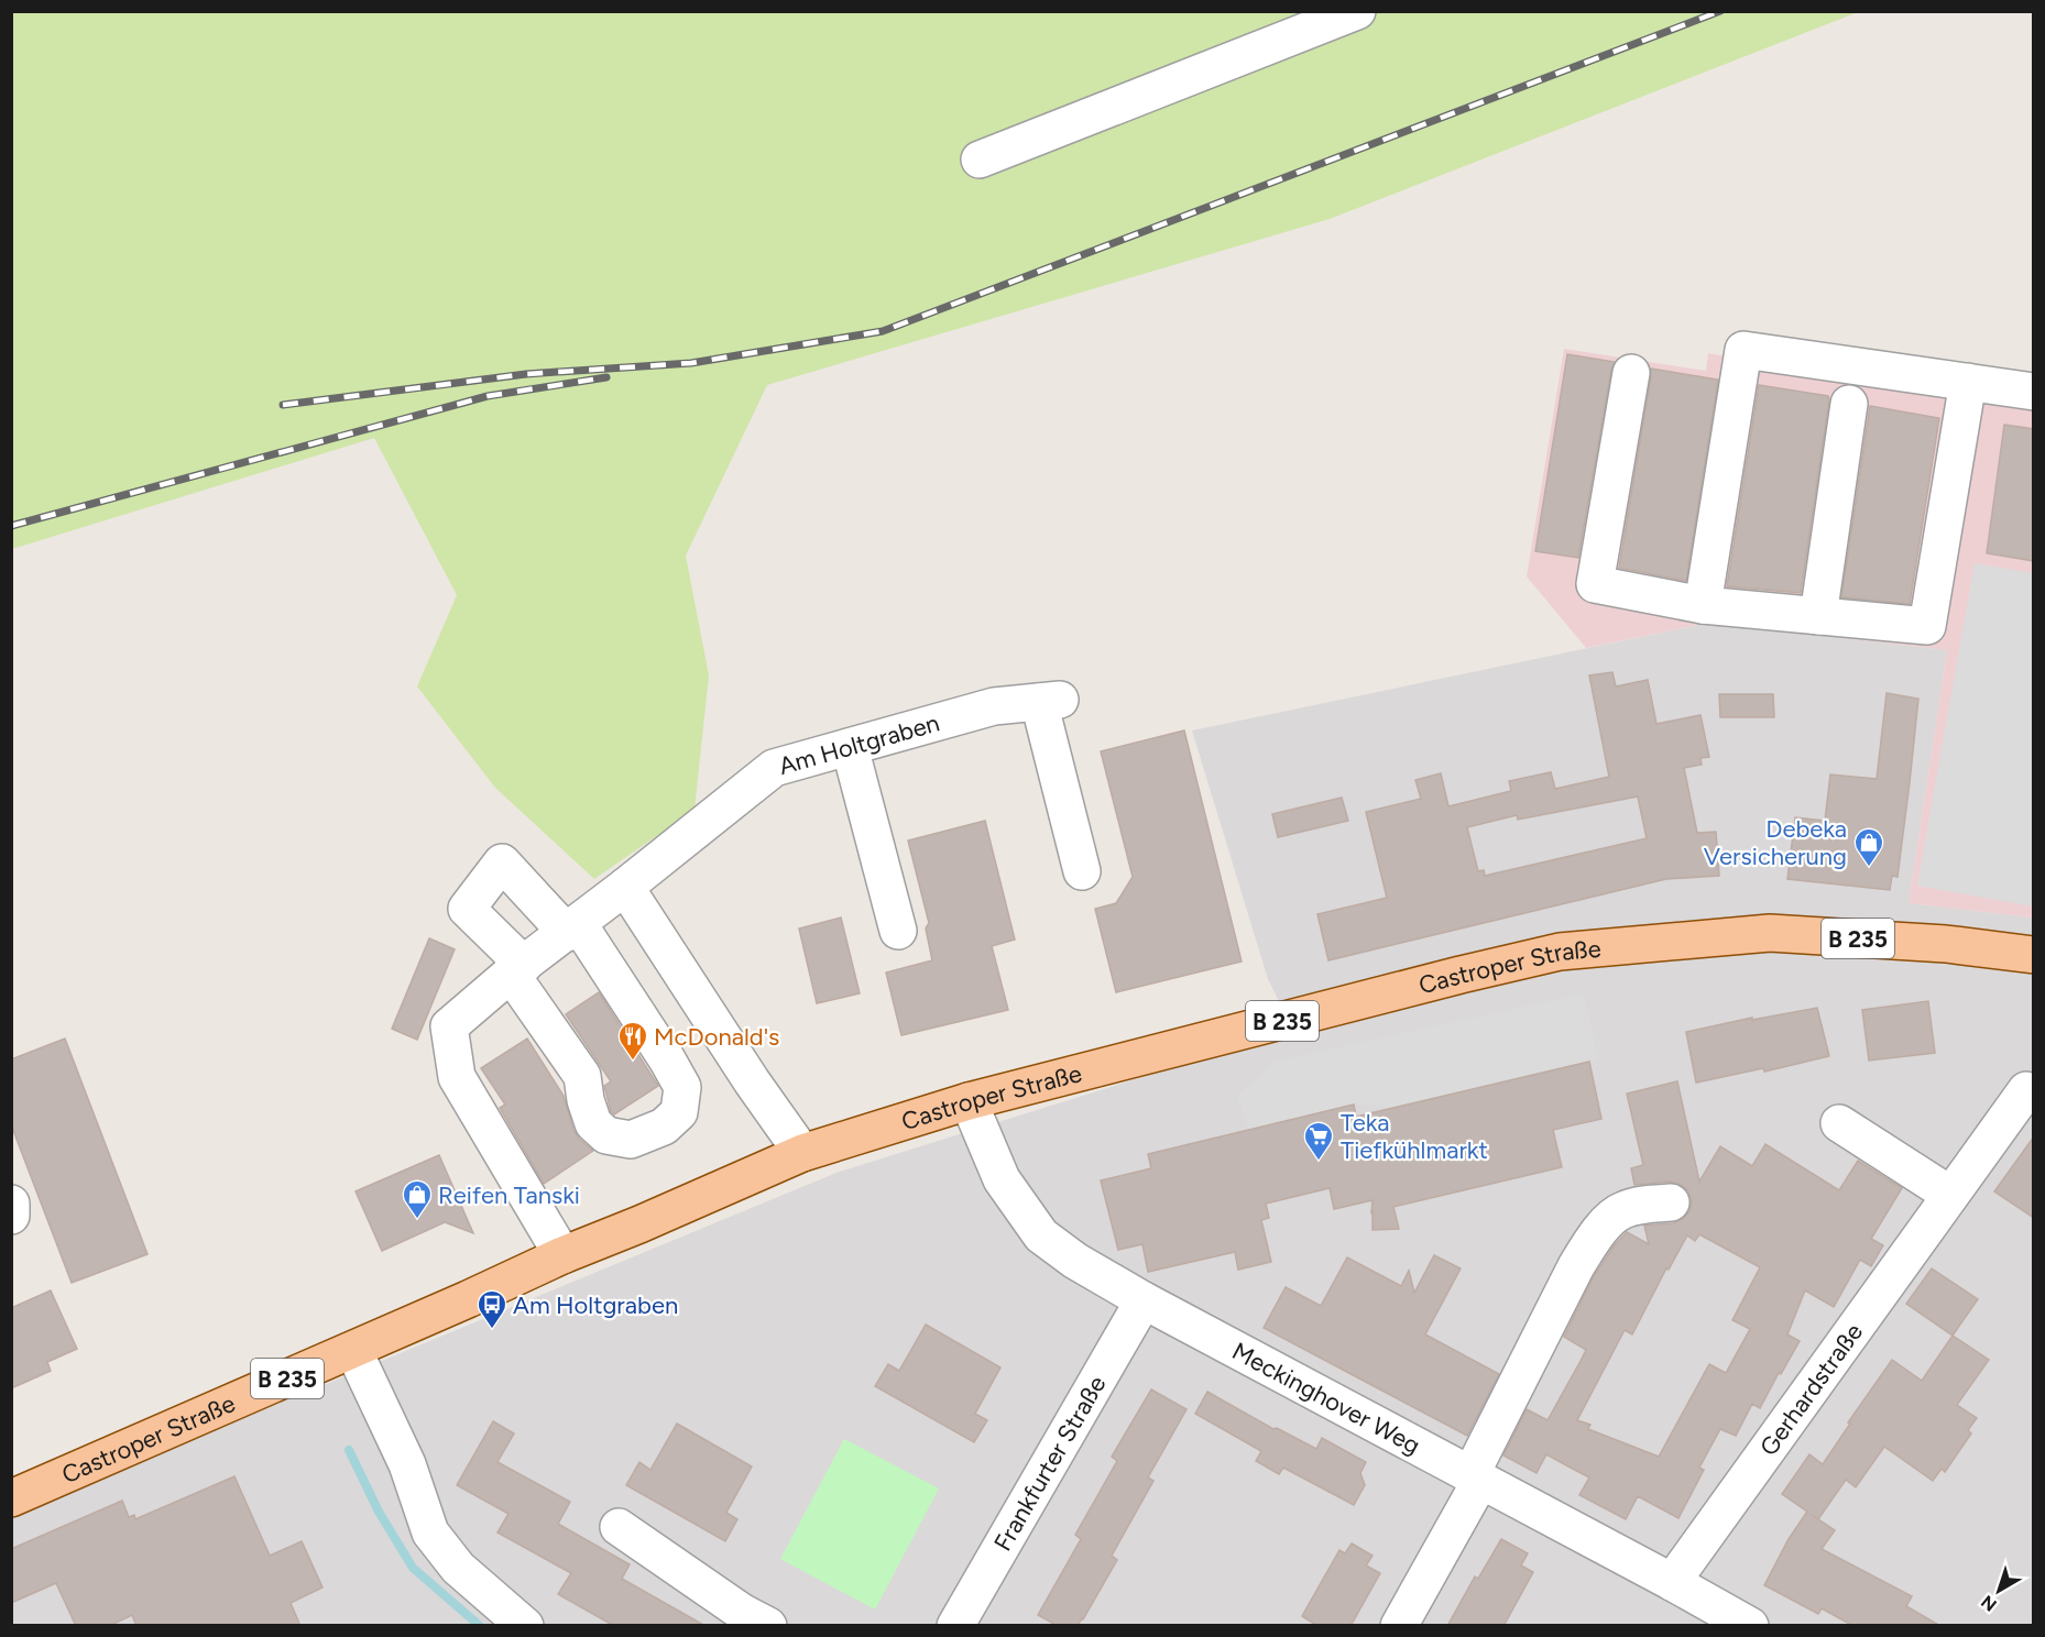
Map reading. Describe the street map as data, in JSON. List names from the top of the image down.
{
  "streets": {
    "main road": ["B 235", "Castroper Straße"],
    "street": [
      "Am Holtgraben",
      "Gerhardstraße",
      "Meckinghover Weg",
      "Frankfurter Straße"
    ]
  },
  "crossings": [
    ["Am Holtgraben", "Castroper Straße"],
    ["Castroper Straße", "Meckinghover Weg"],
    ["Gerhardstraße", "Meckinghover Weg"],
    ["Meckinghover Weg", "Frankfurter Straße"]
  ],
  "places": {
    "shop": ["Debeka Versicherung", "Reifen Tanski"],
    "restaurant": ["McDonald's"],
    "supermarket": ["Teka Tiefkühlmarkt"],
    "bus stop": ["Am Holtgraben"]
  },
  "north": "bottom left"
}
